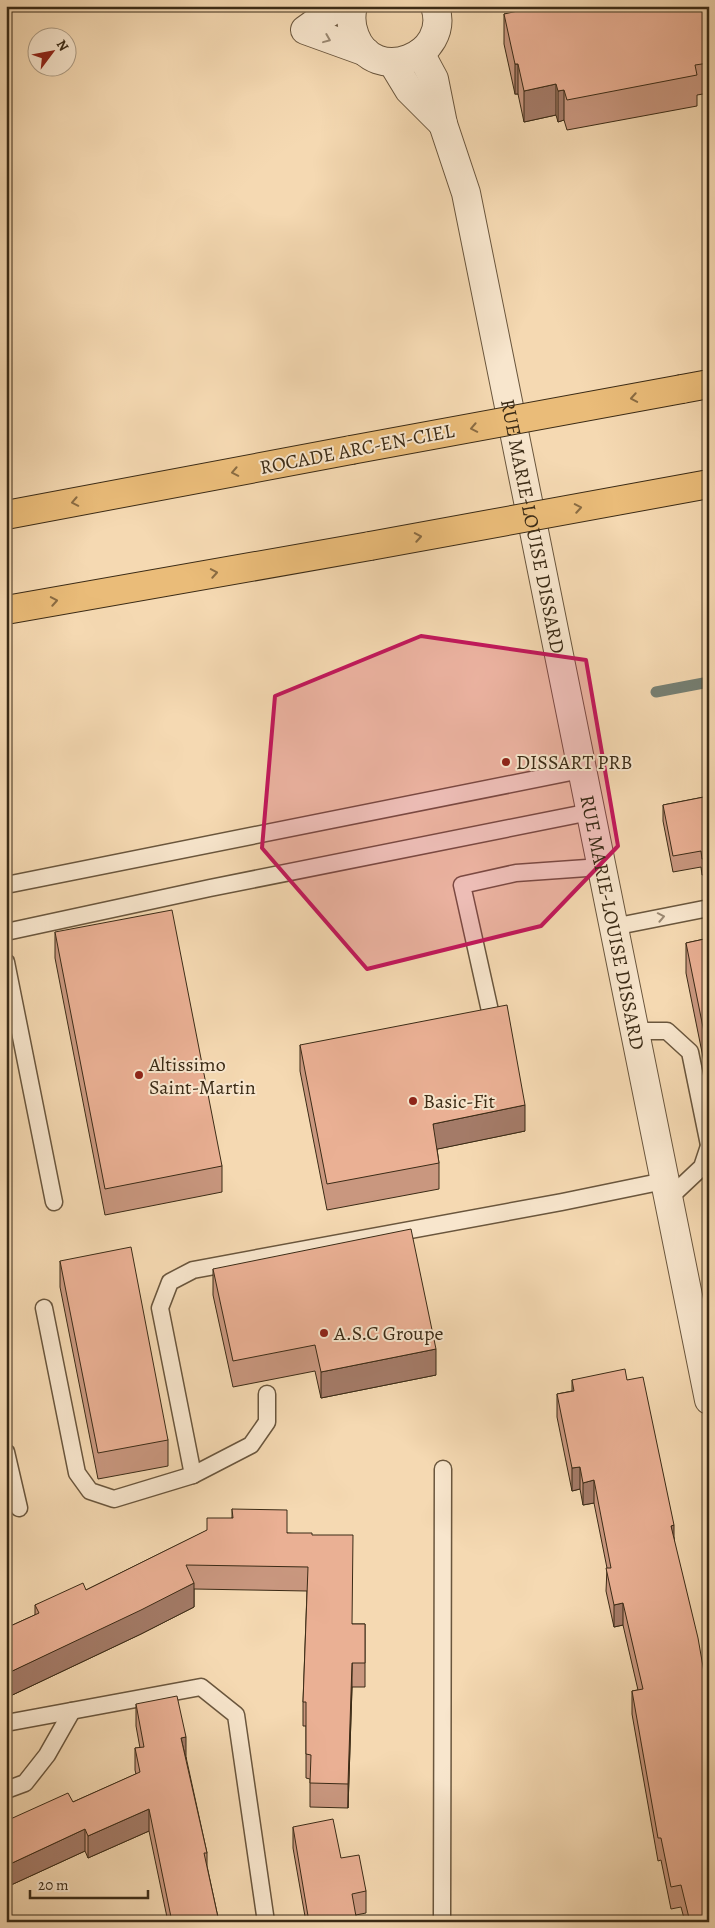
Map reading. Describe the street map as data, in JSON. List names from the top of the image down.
{
  "streets": {
    "highway": ["ROCADE ARC-EN-CIEL"],
    "street": ["RUE MARIE-LOUISE DISSARD"]
  },
  "places": [
    "DISSART PRB",
    "Altissimo Saint-Martin",
    "Basic-Fit",
    "A.S.C Groupe"
  ],
  "scale_bar": "20 m",
  "north": "top right"
}
